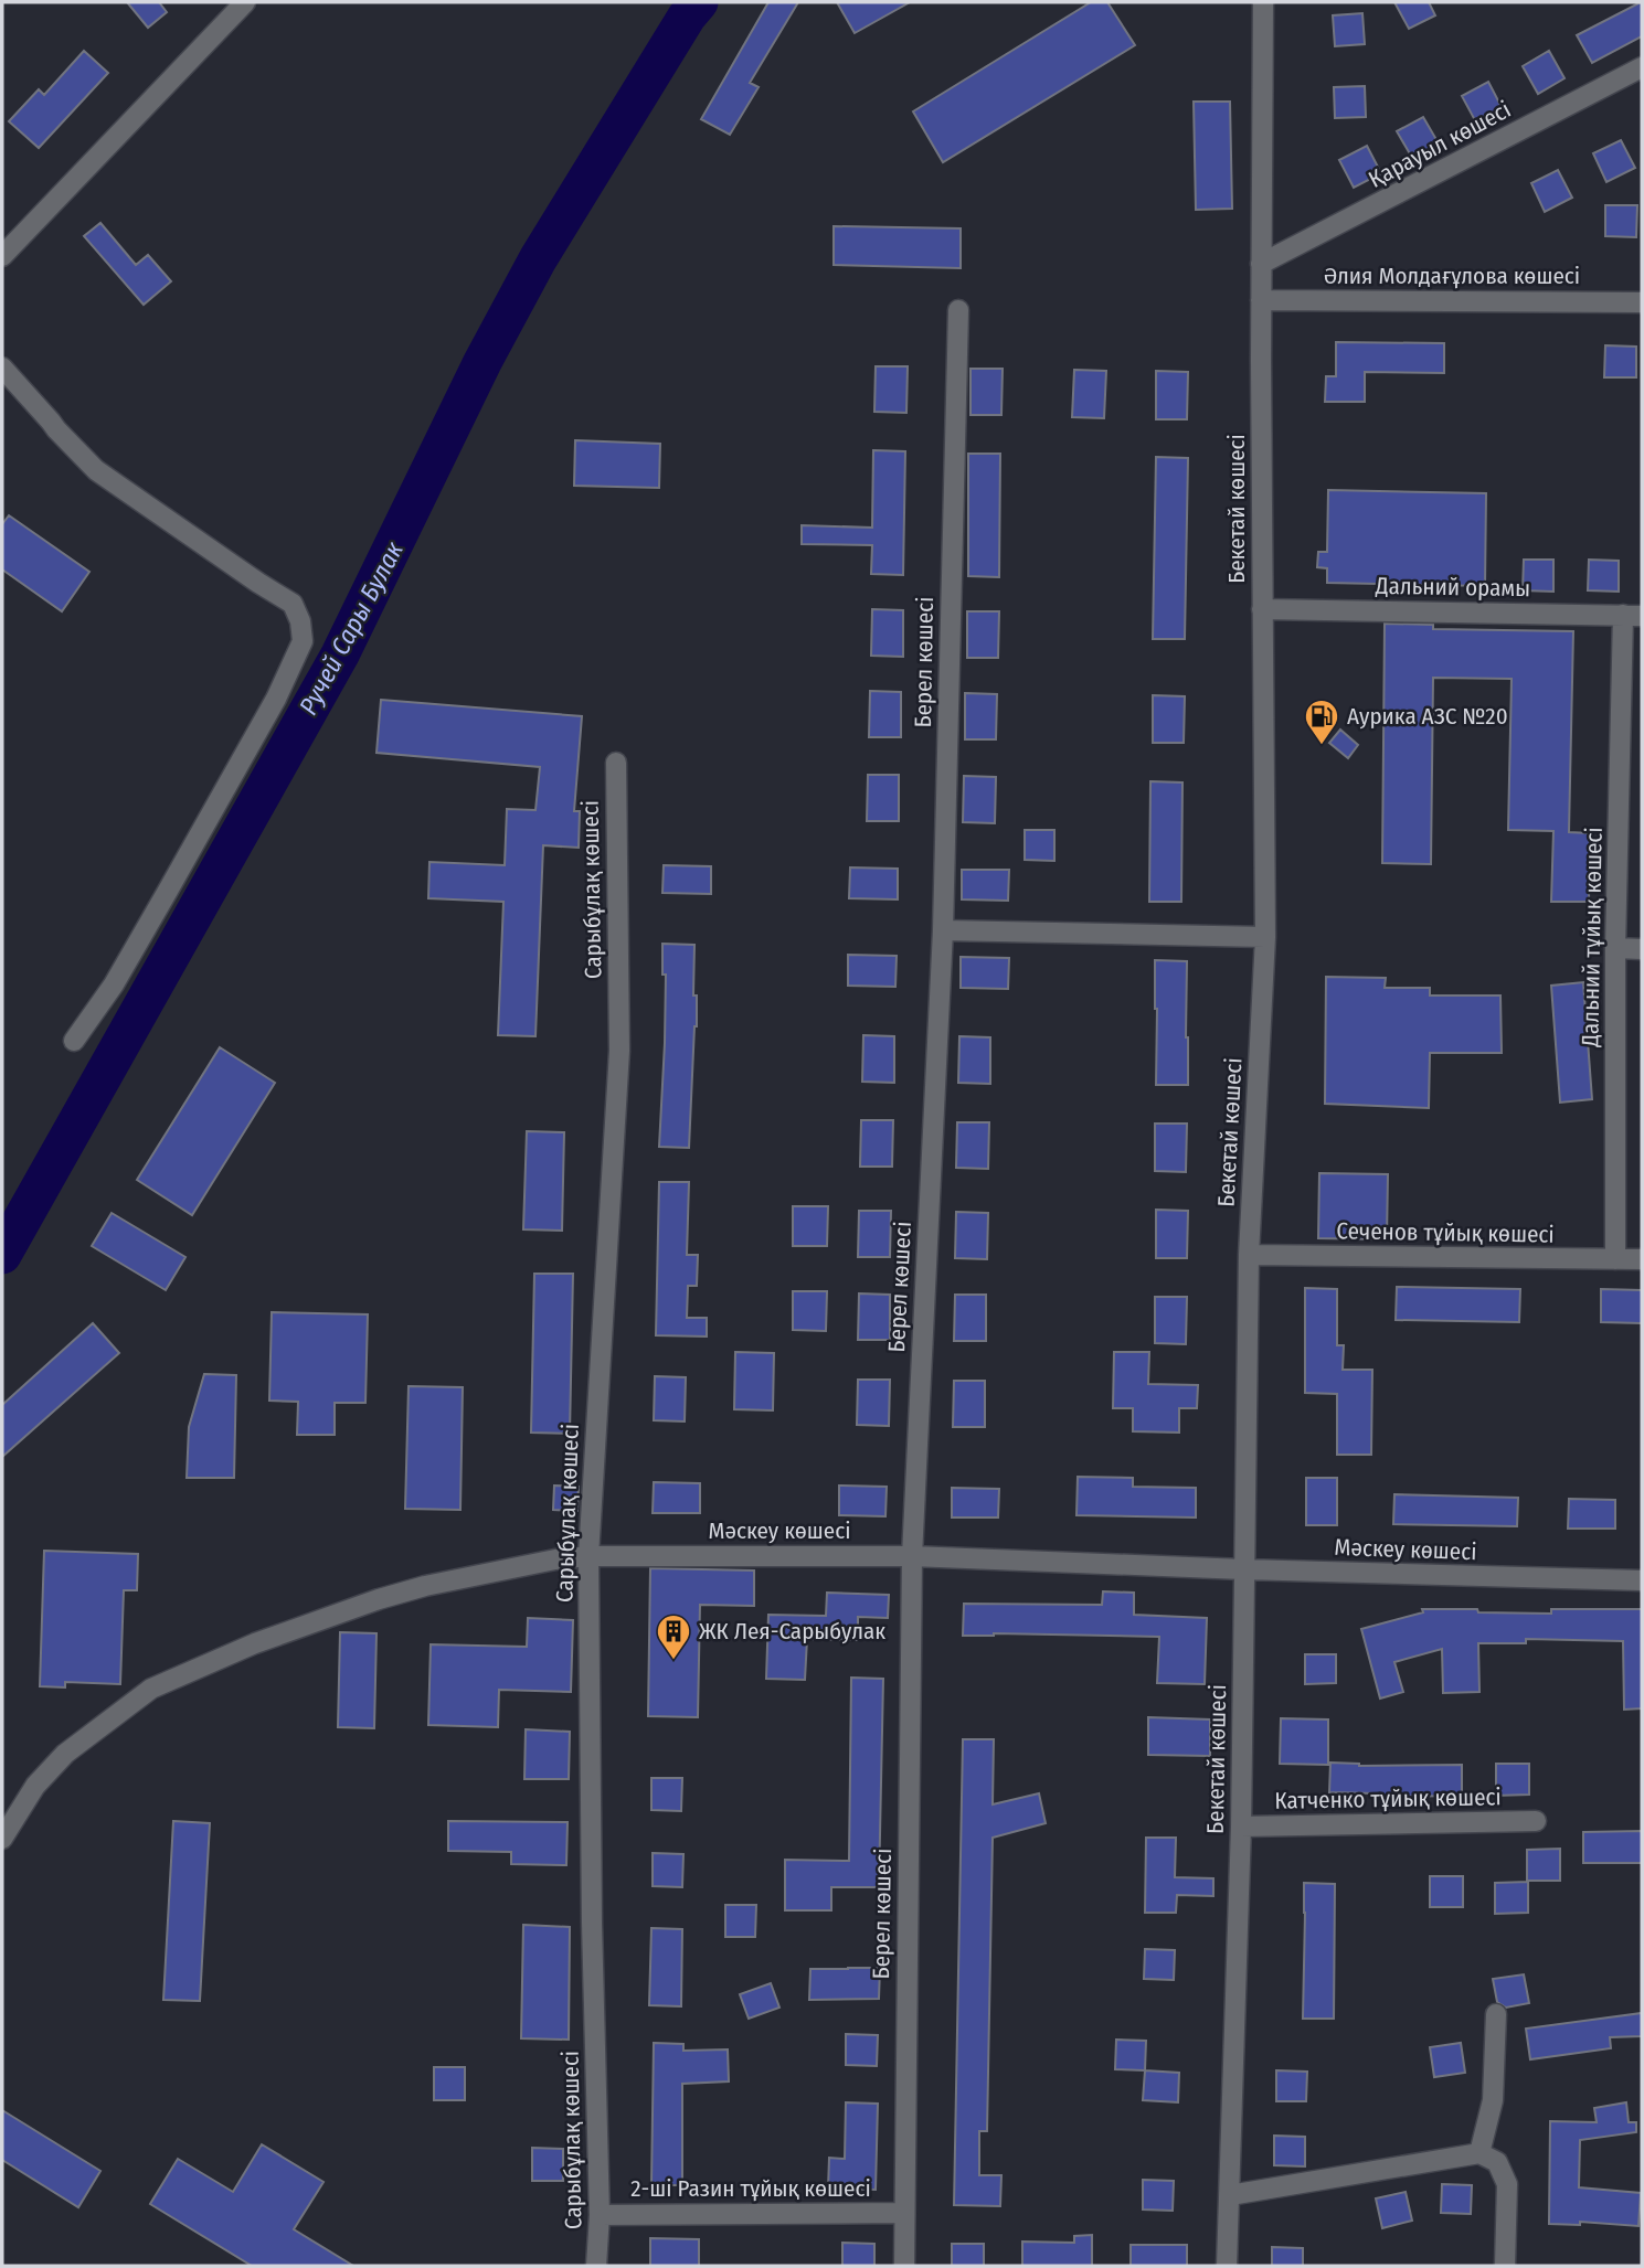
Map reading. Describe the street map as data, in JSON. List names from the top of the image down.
{
  "streets": {
    "street": [
      "Қарауыл көшесі",
      "Әлия Молдағұлова көшесі",
      "Бекетай көшесі",
      "Дальний орамы",
      "Берел көшесі",
      "Сарыбұлақ көшесі",
      "Дальний тұйық көшесі",
      "Сеченов тұйық көшесі",
      "Мәскеу көшесі",
      "Катченко тұйық көшесі",
      "2-ші Разин тұйық көшесі"
    ]
  },
  "crossings": [
    ["Қарауыл көшесі", "Бекетай көшесі"],
    ["Әлия Молдағұлова көшесі", "Бекетай көшесі"],
    ["Бекетай көшесі", "Дальний орамы"],
    ["Бекетай көшесі", "Сеченов тұйық көшесі"],
    ["Бекетай көшесі", "Мәскеу көшесі"],
    ["Бекетай көшесі", "Катченко тұйық көшесі"],
    ["Дальний орамы", "Дальний тұйық көшесі"],
    ["Берел көшесі", "Мәскеу көшесі"],
    ["Берел көшесі", "2-ші Разин тұйық көшесі"],
    ["Сарыбұлақ көшесі", "Мәскеу көшесі"],
    ["Сарыбұлақ көшесі", "2-ші Разин тұйық көшесі"],
    ["Дальний тұйық көшесі", "Сеченов тұйық көшесі"]
  ],
  "water": ["Ручей Сары Булак"],
  "places": {
    "fuel station": ["Аурика АЗС №20"],
    "building": ["ЖК Лея-Сарыбулак"]
  }
}
